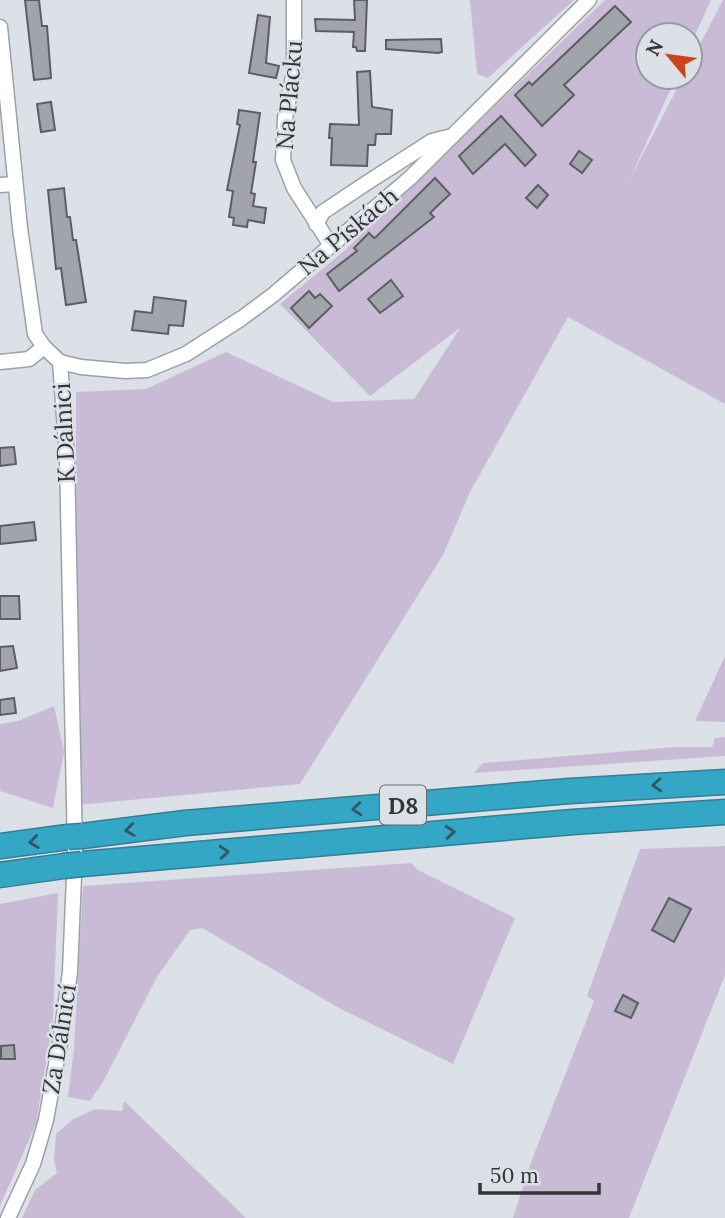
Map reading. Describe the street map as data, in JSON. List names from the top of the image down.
{
  "streets": {
    "highway": ["D8"],
    "street": [
      "Na Plácku",
      "Na Pískách",
      "K Dálnici",
      "Za Dálnicí"
    ]
  },
  "crossings": [
    ["Na Plácku", "Na Pískách"],
    ["Na Pískách", "K Dálnici"],
    ["K Dálnici", "D8"],
    ["K Dálnici", "Za Dálnicí"],
    ["D8", "Za Dálnicí"]
  ],
  "scale_bar": "50 m",
  "north": "top left"
}
